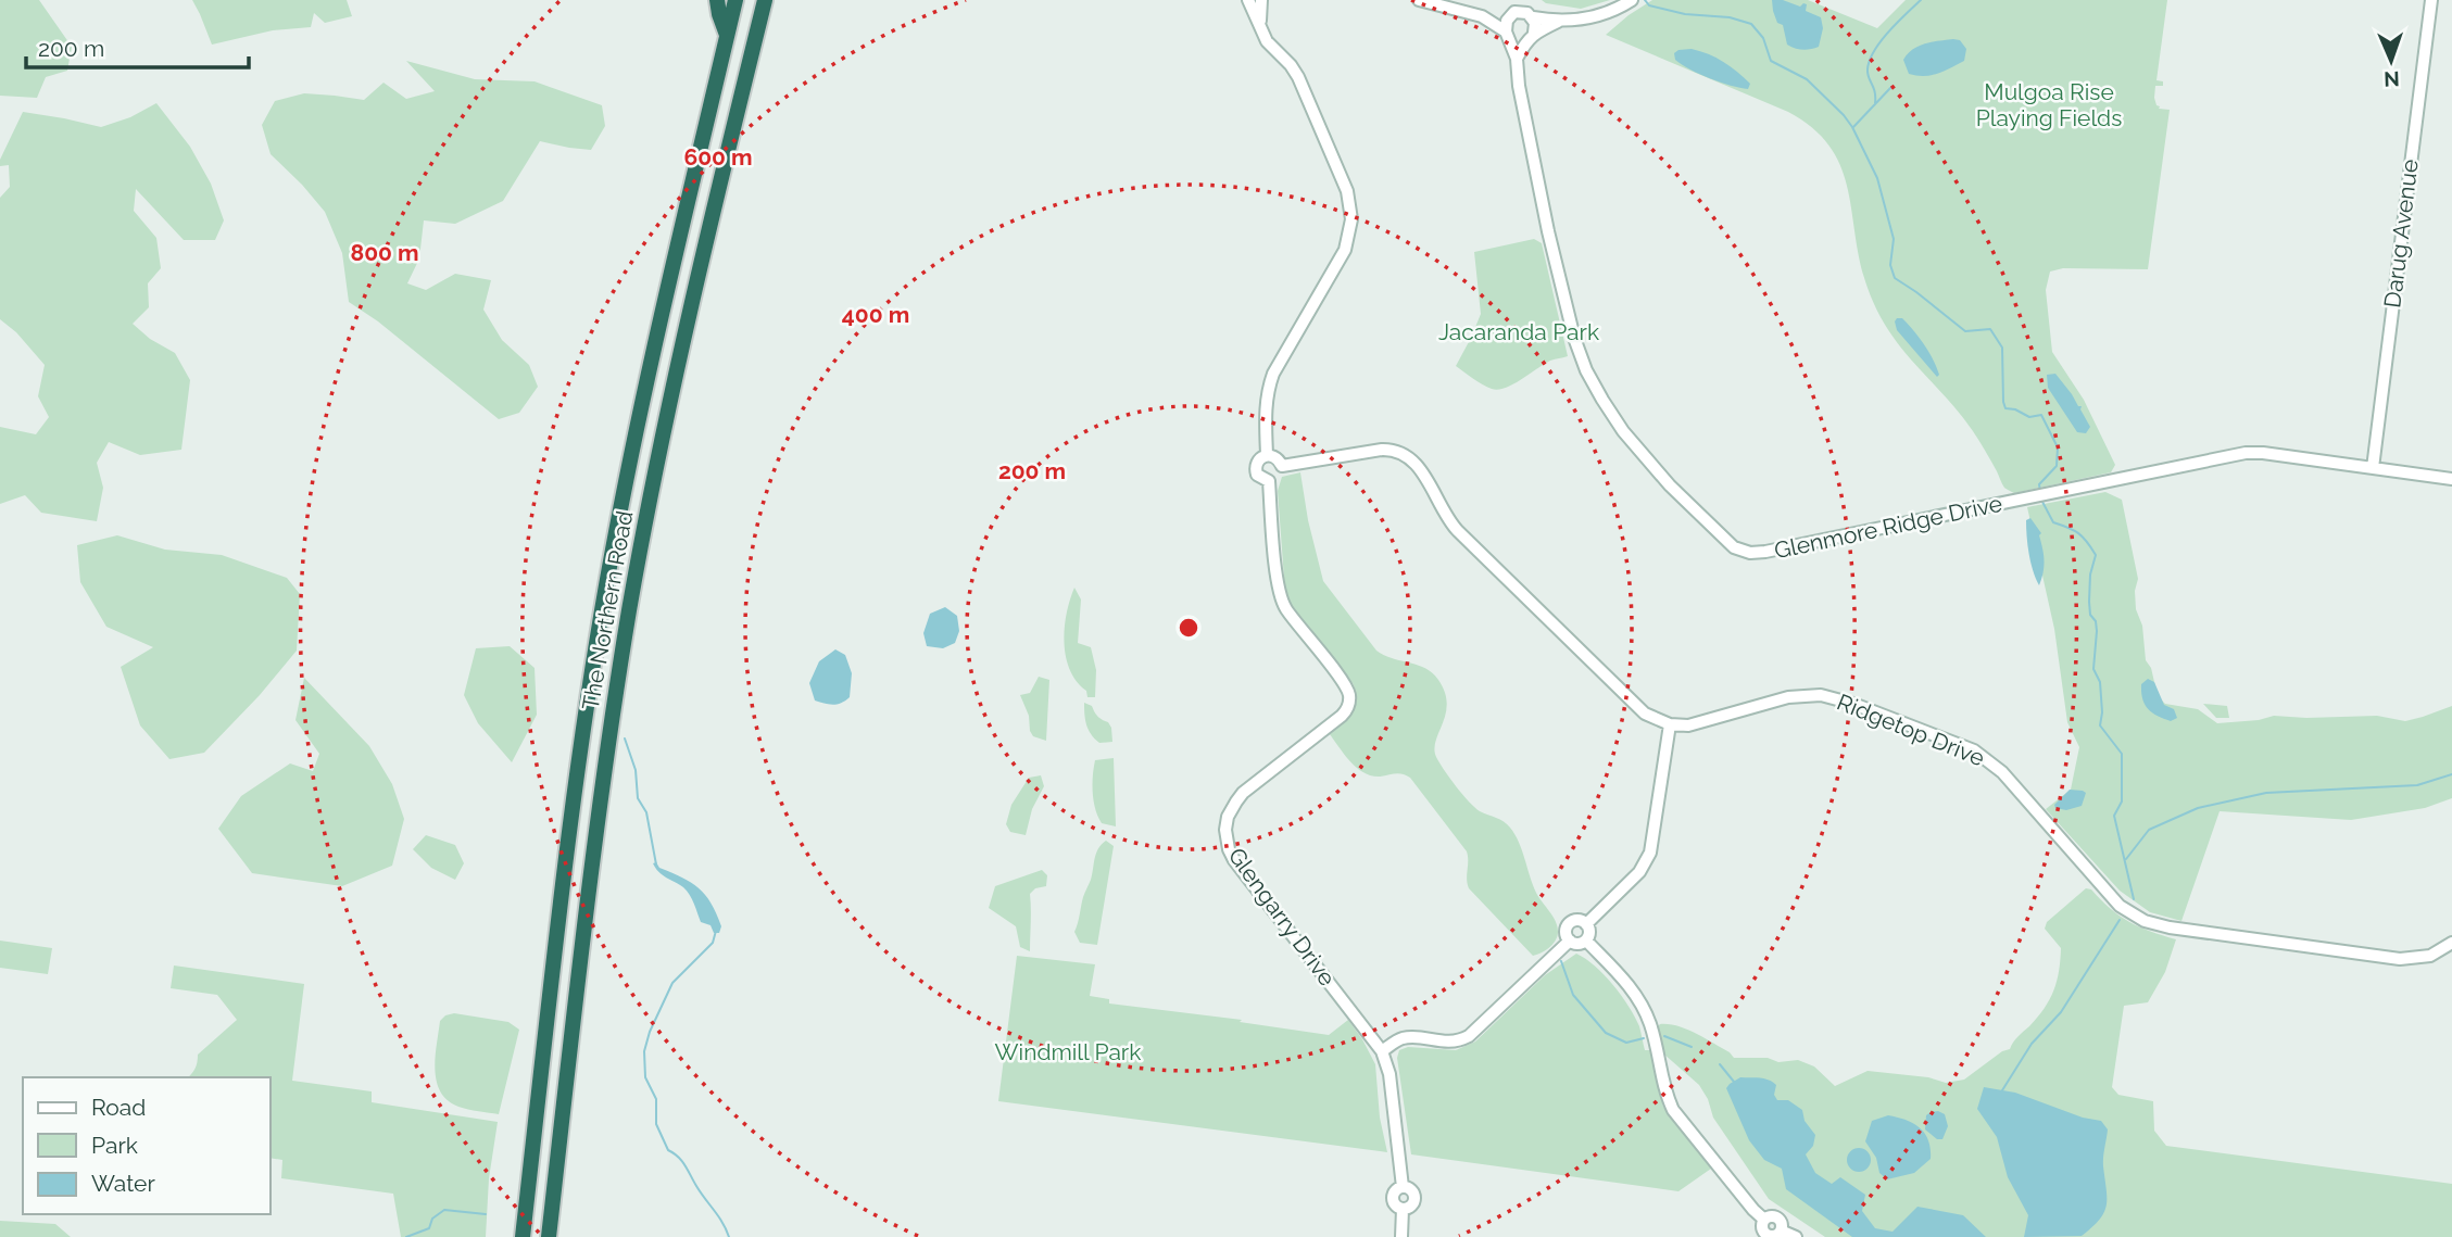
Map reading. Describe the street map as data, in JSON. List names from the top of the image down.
{
  "streets": {
    "highway": ["The Northern Road"],
    "street": [
      "Darug Avenue",
      "Glenmore Ridge Drive",
      "Ridgetop Drive",
      "Glengarry Drive"
    ]
  },
  "crossings": [
    ["Darug Avenue", "Glenmore Ridge Drive"]
  ],
  "parks": ["Mulgoa Rise Playing Fields", "Jacaranda Park", "Windmill Park"],
  "legend": ["Road", "Park", "Water"],
  "scale_bar": "200 m",
  "north": "bottom",
  "rings": [
    "600 m",
    "800 m",
    "400 m",
    "200 m"
  ]
}
